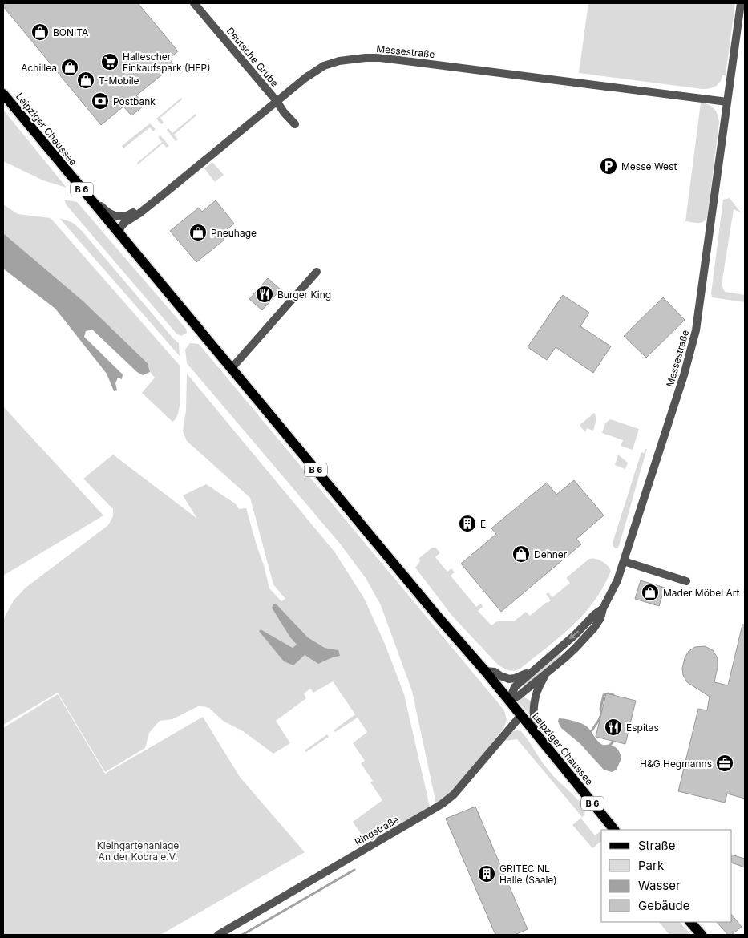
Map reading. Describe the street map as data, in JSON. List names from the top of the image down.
{
  "streets": {
    "main road": ["Leipziger Chaussee", "B 6"],
    "street": ["Messestraße", "Deutsche Grube", "Ringstraße"]
  },
  "crossings": [
    ["Messestraße", "Deutsche Grube"],
    ["Messestraße", "Leipziger Chaussee"],
    ["Messestraße", "B 6"],
    ["Leipziger Chaussee", "B 6"],
    ["Leipziger Chaussee", "Ringstraße"]
  ],
  "parks": ["Kleingartenanlage An der Kobra e.V."],
  "places": {
    "shop": [
      "BONITA",
      "Achillea",
      "T-Mobile",
      "Pneuhage",
      "Dehner",
      "Mader Möbel Art"
    ],
    "supermarket": ["Hallescher Einkaufspark (HEP)"],
    "bank": ["Postbank"],
    "parking": ["Messe West"],
    "restaurant": ["Burger King", "Espitas"],
    "building": ["E", "GRITEC NL Halle (Saale)"],
    "office": ["H&G Hegmanns"]
  },
  "legend": [
    "Straße",
    "Park",
    "Wasser",
    "Gebäude"
  ]
}
